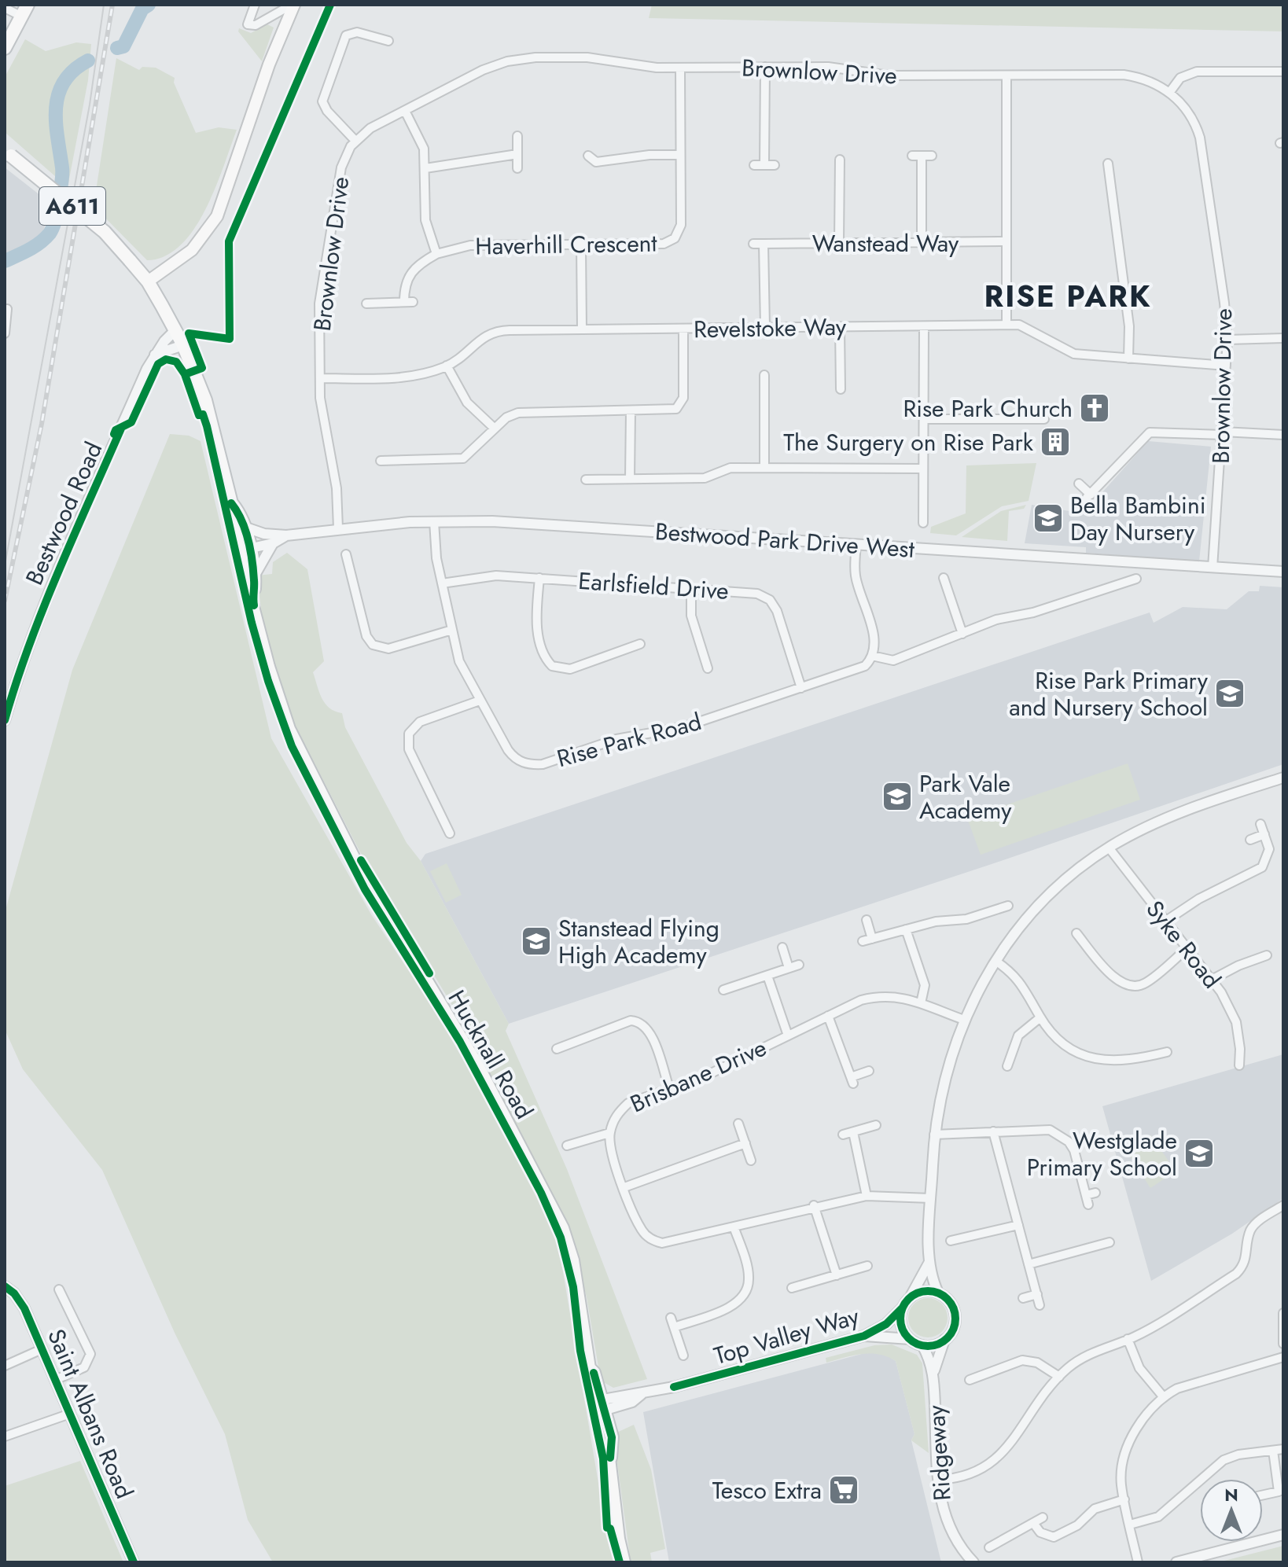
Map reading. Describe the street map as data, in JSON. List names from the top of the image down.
{
  "streets": {
    "main road": ["A611", "Hucknall Road"],
    "street": [
      "Brownlow Drive",
      "Wanstead Way",
      "Haverhill Crescent",
      "Revelstoke Way",
      "Bestwood Road",
      "Bestwood Park Drive West",
      "Earlsfield Drive",
      "Rise Park Road",
      "Syke Road",
      "Brisbane Drive",
      "Top Valley Way",
      "Saint Albans Road",
      "Ridgeway"
    ]
  },
  "crossings": [
    ["Brownlow Drive", "Haverhill Crescent"],
    ["Brownlow Drive", "Revelstoke Way"],
    ["Brownlow Drive", "Bestwood Park Drive West"],
    ["A611", "Hucknall Road"],
    ["Bestwood Road", "Hucknall Road"],
    ["Bestwood Park Drive West", "Rise Park Road"],
    ["Earlsfield Drive", "Rise Park Road"],
    ["Hucknall Road", "Top Valley Way"],
    ["Top Valley Way", "Ridgeway"]
  ],
  "districts": ["RISE PARK"],
  "places": {
    "church": ["Rise Park Church"],
    "building": ["The Surgery on Rise Park"],
    "school or university": [
      "Bella Bambini Day Nursery",
      "Rise Park Primary and Nursery School",
      "Park Vale Academy",
      "Stanstead Flying High Academy",
      "Westglade Primary School"
    ],
    "supermarket": ["Tesco Extra"]
  },
  "north": "top"
}
